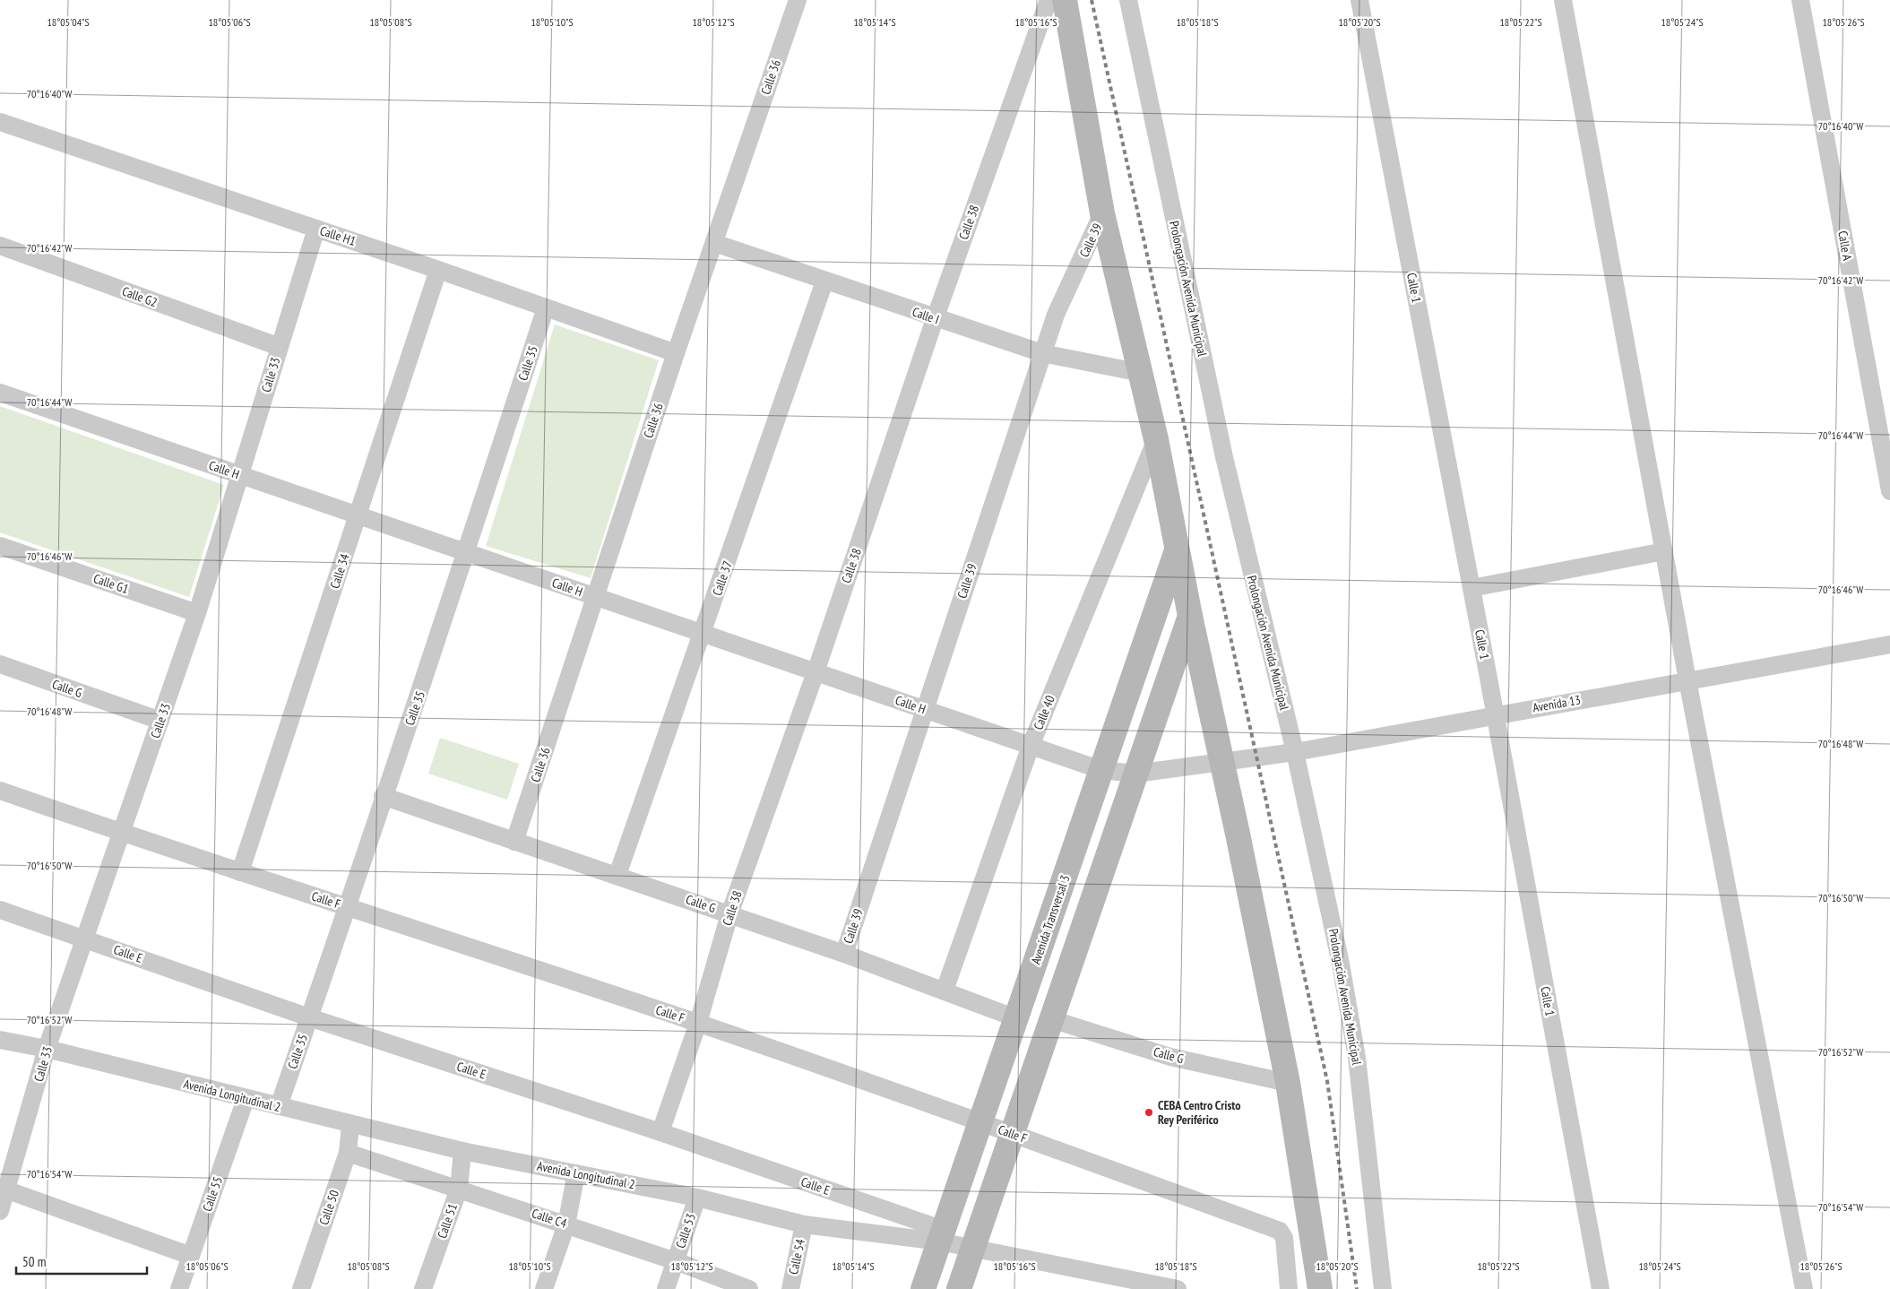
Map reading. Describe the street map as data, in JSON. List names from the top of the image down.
{
  "streets": {
    "street": [
      "Calle 36",
      "Calle 38",
      "Calle H1",
      "Calle 39",
      "Calle A",
      "Calle 1",
      "Prolongación Avenida Municipal",
      "Calle G2",
      "Calle I",
      "Calle 35",
      "Calle 33",
      "Calle H",
      "Calle 34",
      "Calle 37",
      "Calle G1",
      "Calle G",
      "Avenida 13",
      "Calle 40",
      "Calle F",
      "Avenida Transversal 3",
      "Calle E",
      "Avenida Longitudinal 2",
      "Calle 55",
      "Calle 50",
      "Calle C4",
      "Calle 51",
      "Calle 53",
      "Calle 54"
    ]
  },
  "crossings": [
    ["Calle 36", "Calle H1"],
    ["Calle 36", "Calle I"],
    ["Calle 36", "Calle H"],
    ["Calle 36", "Calle G"],
    ["Calle 38", "Calle I"],
    ["Calle 38", "Calle H"],
    ["Calle 38", "Calle G"],
    ["Calle 38", "Calle F"],
    ["Calle 38", "Calle E"],
    ["Calle H1", "Calle 35"],
    ["Calle H1", "Calle 33"],
    ["Calle H1", "Calle 34"],
    ["Calle 39", "Calle I"],
    ["Calle 39", "Calle H"],
    ["Calle 39", "Calle G"],
    ["Calle 1", "Avenida 13"],
    ["Prolongación Avenida Municipal", "Avenida 13"],
    ["Calle G2", "Calle 33"],
    ["Calle I", "Calle 37"],
    ["Calle 35", "Calle H"],
    ["Calle 35", "Calle G"],
    ["Calle 35", "Calle F"],
    ["Calle 35", "Calle E"],
    ["Calle 35", "Avenida Longitudinal 2"],
    ["Calle 33", "Calle H"],
    ["Calle 33", "Calle G1"],
    ["Calle 33", "Calle G"],
    ["Calle 33", "Calle F"],
    ["Calle 33", "Calle E"],
    ["Calle 33", "Avenida Longitudinal 2"],
    ["Calle H", "Calle 34"],
    ["Calle H", "Calle 37"],
    ["Calle H", "Avenida 13"],
    ["Calle H", "Calle 40"],
    ["Calle H", "Avenida Transversal 3"],
    ["Calle 34", "Calle F"],
    ["Calle 37", "Calle G"],
    ["Calle G", "Calle 40"],
    ["Calle G", "Avenida Transversal 3"],
    ["Calle F", "Avenida Transversal 3"],
    ["Avenida Transversal 3", "Calle E"],
    ["Avenida Transversal 3", "Avenida Longitudinal 2"],
    ["Calle E", "Avenida Longitudinal 2"],
    ["Avenida Longitudinal 2", "Calle 55"],
    ["Avenida Longitudinal 2", "Calle 50"],
    ["Avenida Longitudinal 2", "Calle 51"],
    ["Avenida Longitudinal 2", "Calle 53"],
    ["Avenida Longitudinal 2", "Calle 54"],
    ["Calle 50", "Calle C4"],
    ["Calle C4", "Calle 51"],
    ["Calle C4", "Calle 53"]
  ],
  "places": ["CEBA Centro Cristo Rey Periférico"],
  "scale_bar": "50 m",
  "coordinates": [
    "18°05'04\"S",
    "18°05'06\"S",
    "18°05'08\"S",
    "18°05'10\"S",
    "18°05'12\"S",
    "18°05'14\"S",
    "18°05'16\"S",
    "18°05'18\"S",
    "18°05'20\"S",
    "18°05'22\"S",
    "18°05'24\"S",
    "18°05'26\"S",
    "70°16'40\"W",
    "70°16'42\"W",
    "70°16'44\"W",
    "70°16'46\"W",
    "70°16'48\"W",
    "70°16'50\"W",
    "70°16'52\"W",
    "70°16'54\"W"
  ]
}
